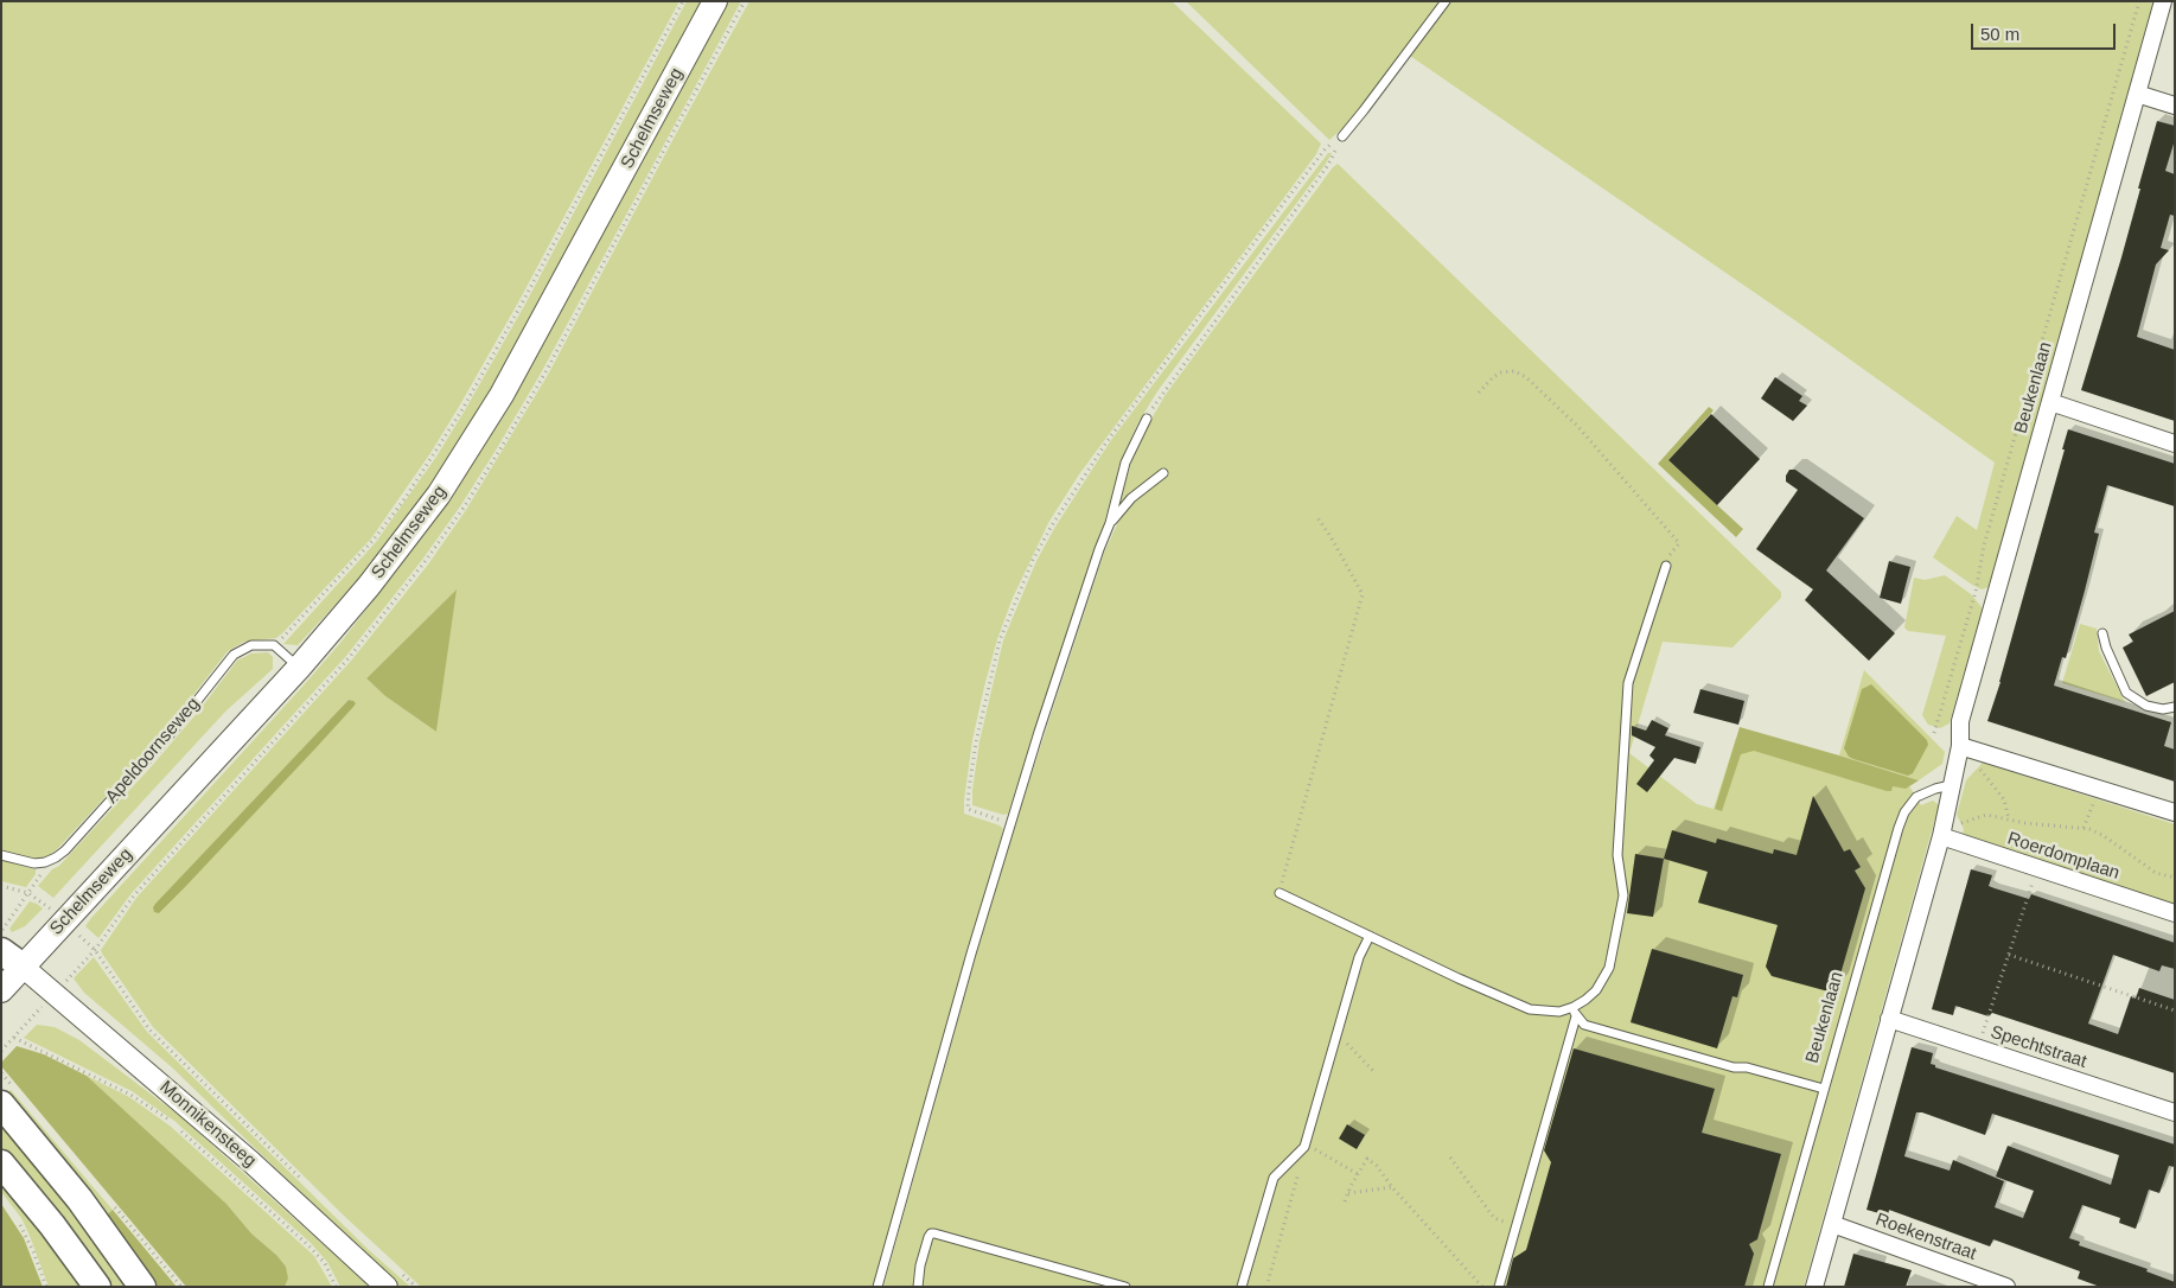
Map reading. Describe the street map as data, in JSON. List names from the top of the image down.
{
  "streets": {
    "main road": ["Schelmseweg"],
    "street": [
      "Beukenlaan",
      "Roerdomplaan",
      "Spechtstraat",
      "Monnikensteeg",
      "Roekenstraat"
    ],
    "lane": ["Apeldoornseweg"]
  },
  "crossings": [
    ["Schelmseweg", "Apeldoornseweg"],
    ["Schelmseweg", "Monnikensteeg"],
    ["Beukenlaan", "Roerdomplaan"],
    ["Beukenlaan", "Spechtstraat"],
    ["Beukenlaan", "Roekenstraat"]
  ],
  "scale_bar": "50 m"
}
